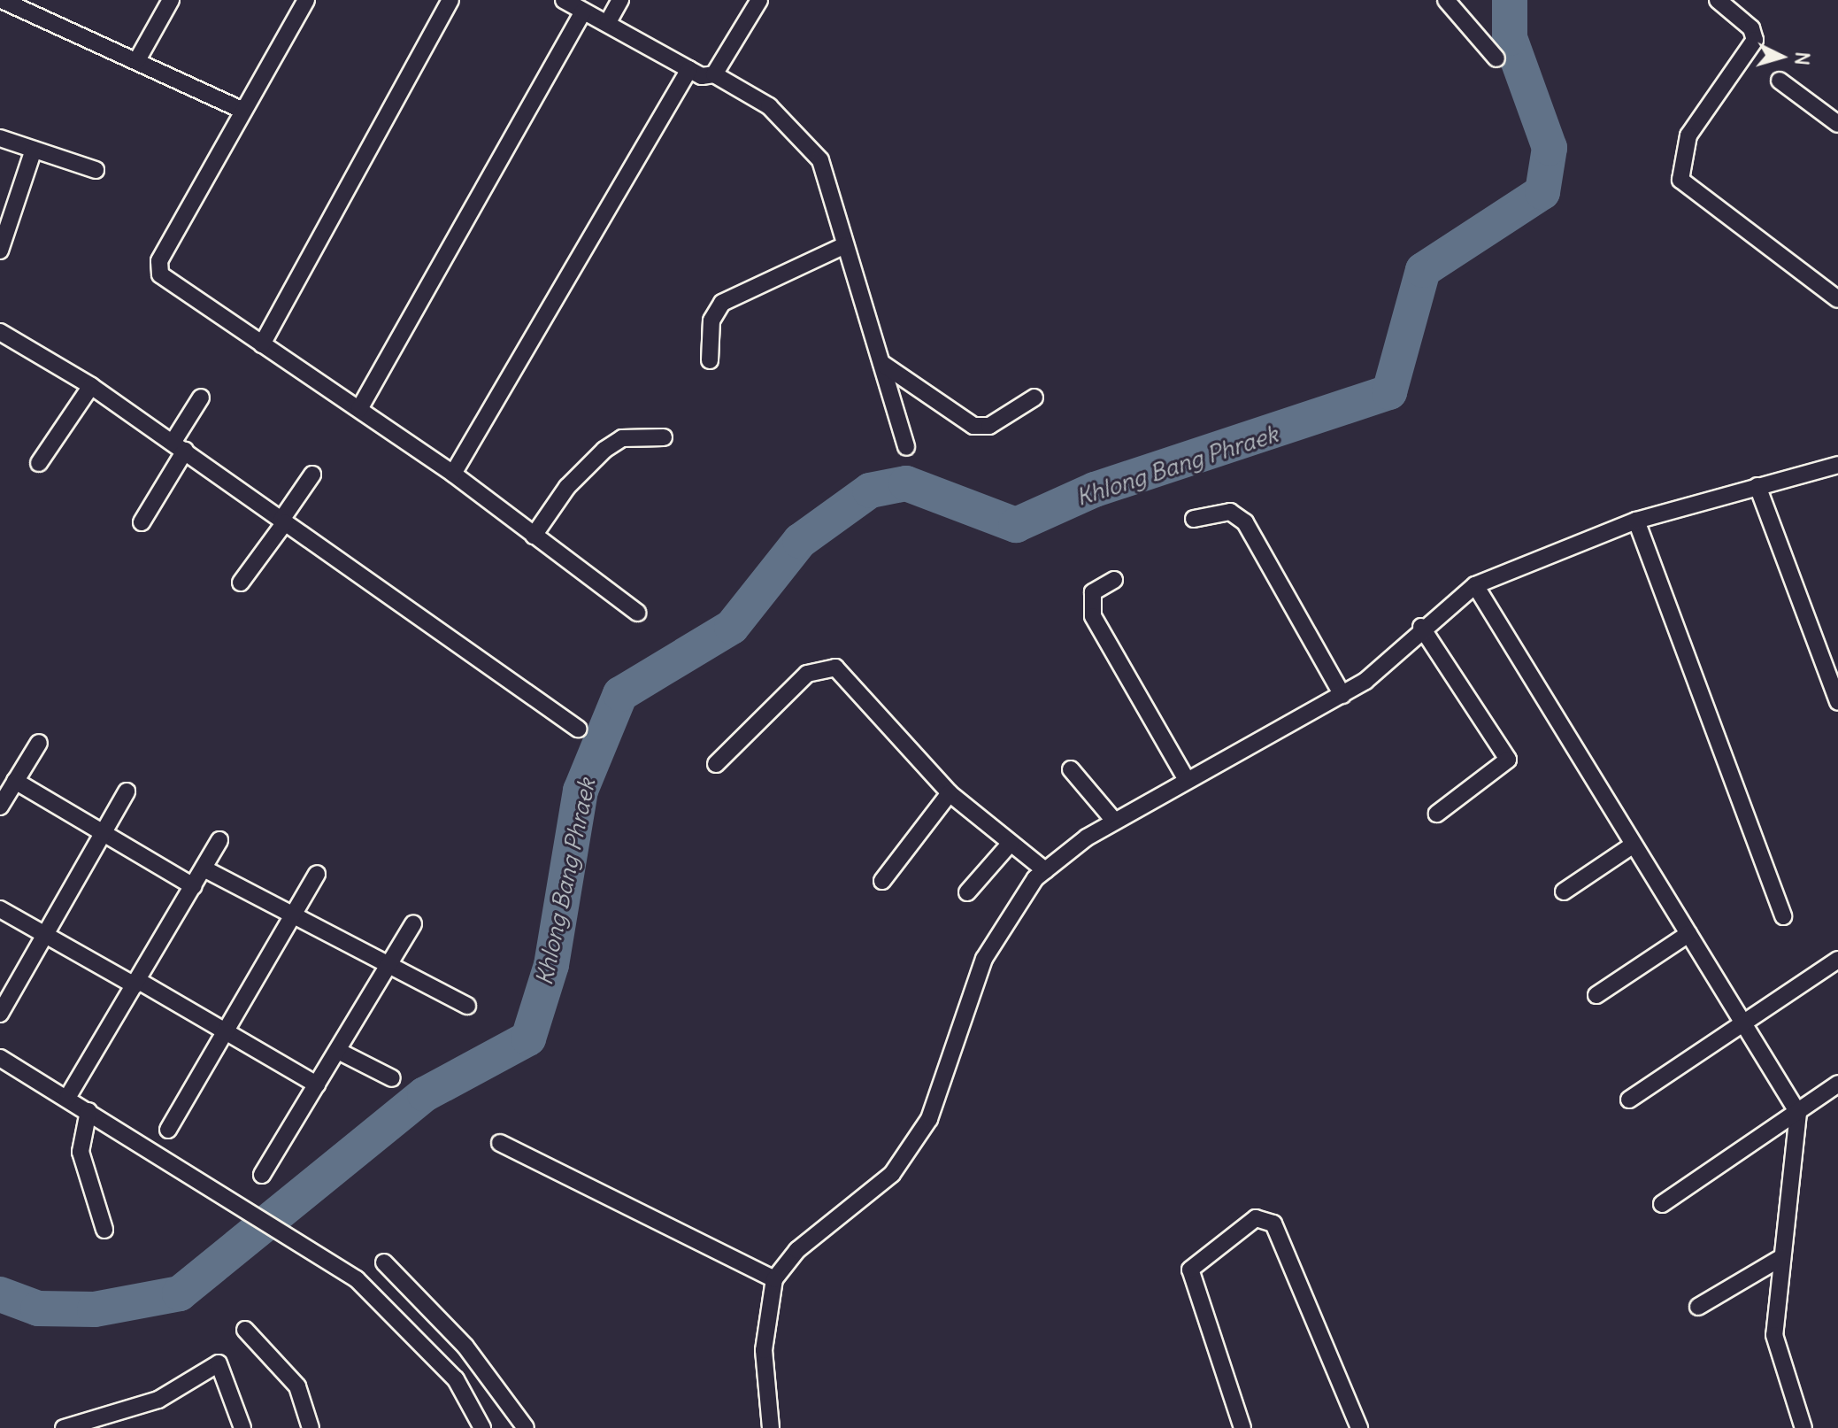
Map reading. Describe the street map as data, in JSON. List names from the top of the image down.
{
  "water": ["Khlong Bang Phraek"],
  "north": "right"
}
